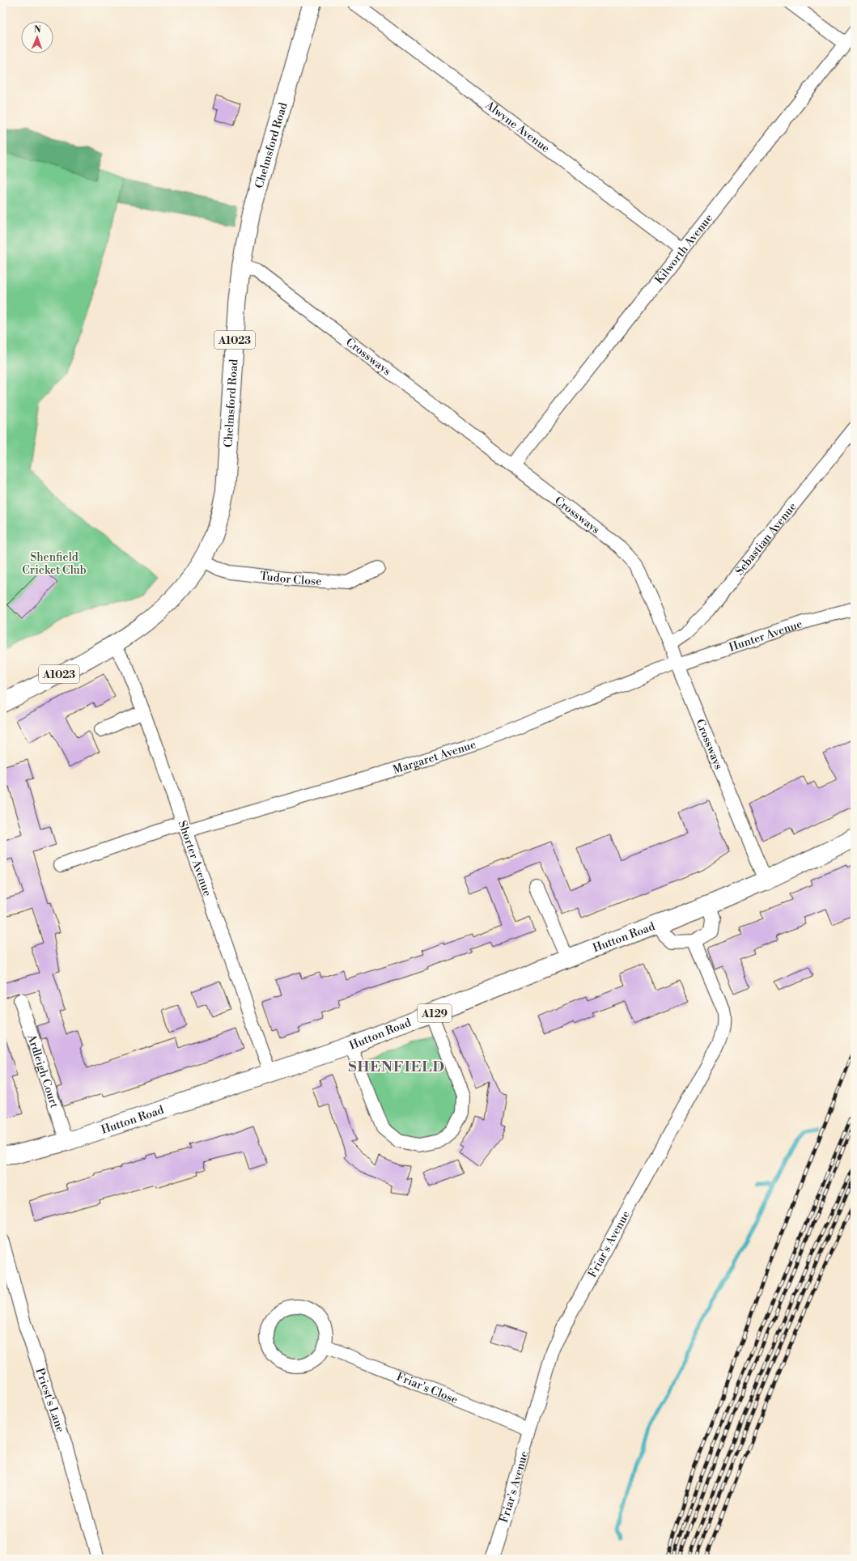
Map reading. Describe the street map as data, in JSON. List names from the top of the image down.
{
  "streets": {
    "main road": [
      "Chelmsford Road",
      "A1023",
      "Hutton Road",
      "A129"
    ],
    "street": [
      "Alwyne Avenue",
      "Kilworth Avenue",
      "Crossways",
      "Sebastian Avenue",
      "Tudor Close",
      "Hunter Avenue",
      "Margaret Avenue",
      "Shorter Avenue",
      "Ardleigh Court",
      "Friar's Avenue",
      "Friar's Close",
      "Priest's Lane"
    ]
  },
  "crossings": [
    ["Alwyne Avenue", "Kilworth Avenue"],
    ["Chelmsford Road", "Crossways"],
    ["Chelmsford Road", "Tudor Close"],
    ["Chelmsford Road", "Shorter Avenue"],
    ["Kilworth Avenue", "Crossways"],
    ["Crossways", "Sebastian Avenue"],
    ["Crossways", "Hunter Avenue"],
    ["Crossways", "Margaret Avenue"],
    ["Crossways", "Hutton Road"],
    ["Hunter Avenue", "Margaret Avenue"],
    ["Margaret Avenue", "Shorter Avenue"],
    ["Shorter Avenue", "Hutton Road"],
    ["Hutton Road", "Ardleigh Court"],
    ["Friar's Avenue", "Friar's Close"]
  ],
  "districts": ["SHENFIELD"],
  "parks": ["Shenfield Cricket Club"],
  "north": "top"
}
